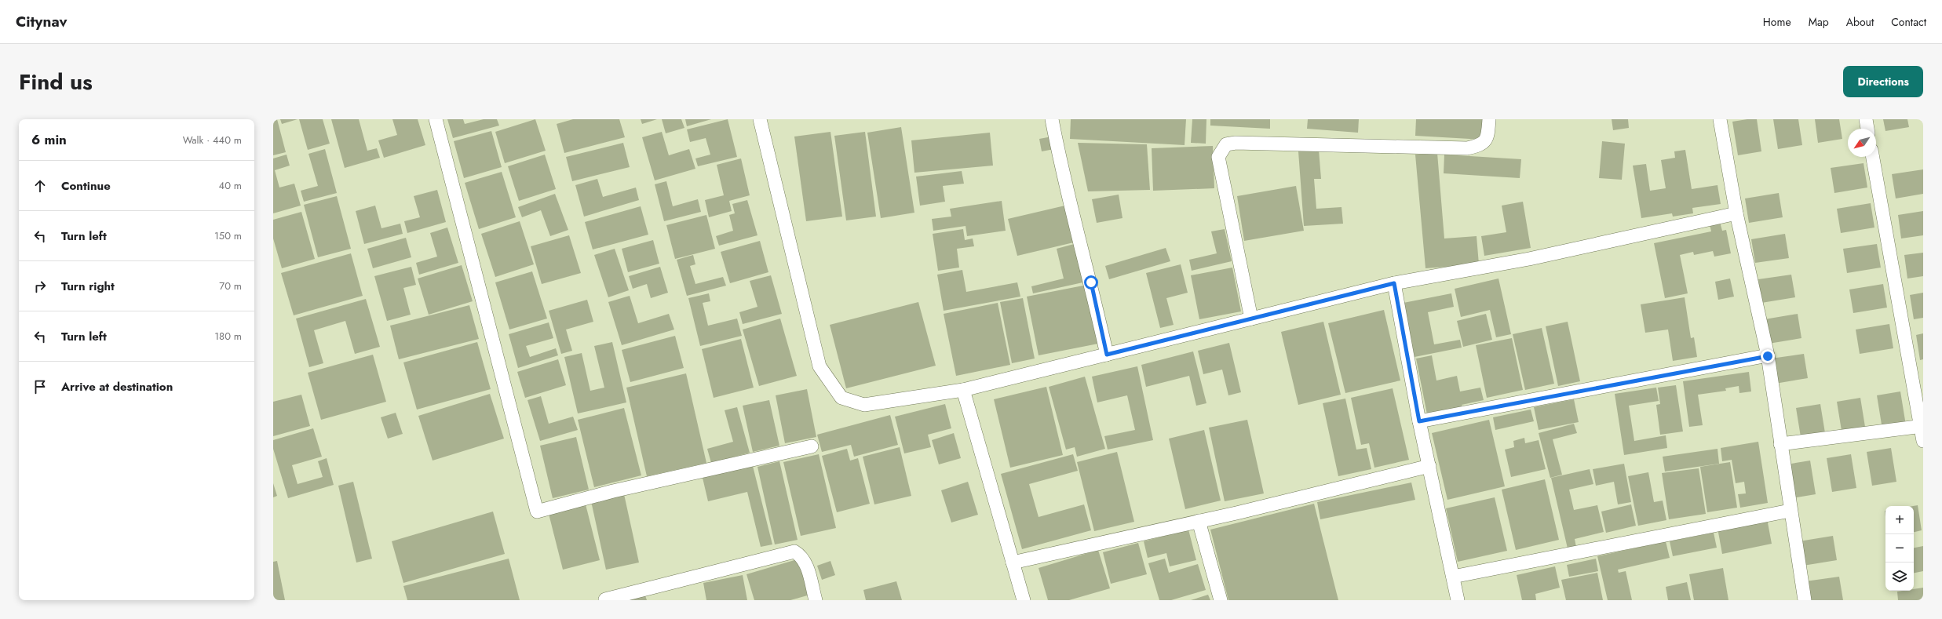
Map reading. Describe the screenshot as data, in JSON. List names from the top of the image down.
{
  "north": "bottom left",
  "page": {
    "header": "Citynav",
    "nav": [
      "Home",
      "Map",
      "About",
      "Contact"
    ],
    "title": "Find us",
    "buttons": "Directions",
    "heading": ["6 min", "Walk · 440 m"],
    "list": [
      ["Continue", "40 m"],
      ["Turn left", "150 m"],
      ["Turn right", "70 m"],
      ["Turn left", "180 m"],
      "Arrive at destination"
    ],
    "map_buttons": ["+", "−"]
  }
}
